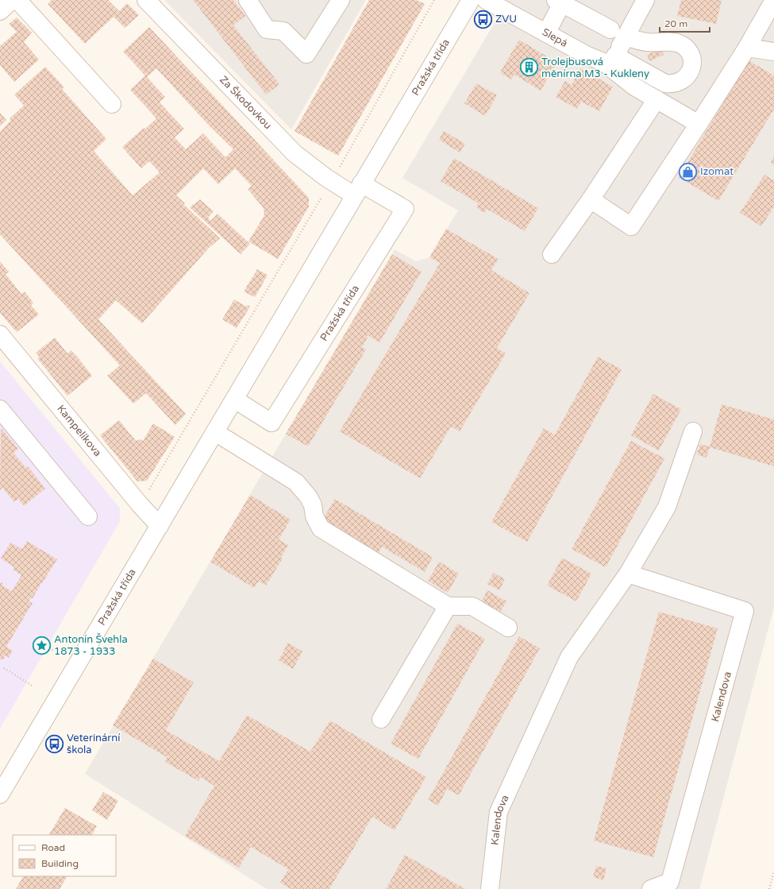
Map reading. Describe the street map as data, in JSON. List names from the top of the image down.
{
  "streets": {
    "street": [
      "Slepá",
      "Pražská třída",
      "Za Škodovkou",
      "Kampelíkova",
      "Kalendova"
    ]
  },
  "crossings": [
    ["Pražská třída", "Za Škodovkou"],
    ["Pražská třída", "Kampelíkova"]
  ],
  "places": {
    "bus stop": ["ZVU", "Veterinární škola"],
    "building": ["Trolejbusová měnírna M3 - Kukleny"],
    "shop": ["Izomat"],
    "place": ["Antonín Švehla 1873 - 1933"]
  },
  "legend": ["Road", "Building"],
  "scale_bar": "20 m"
}
